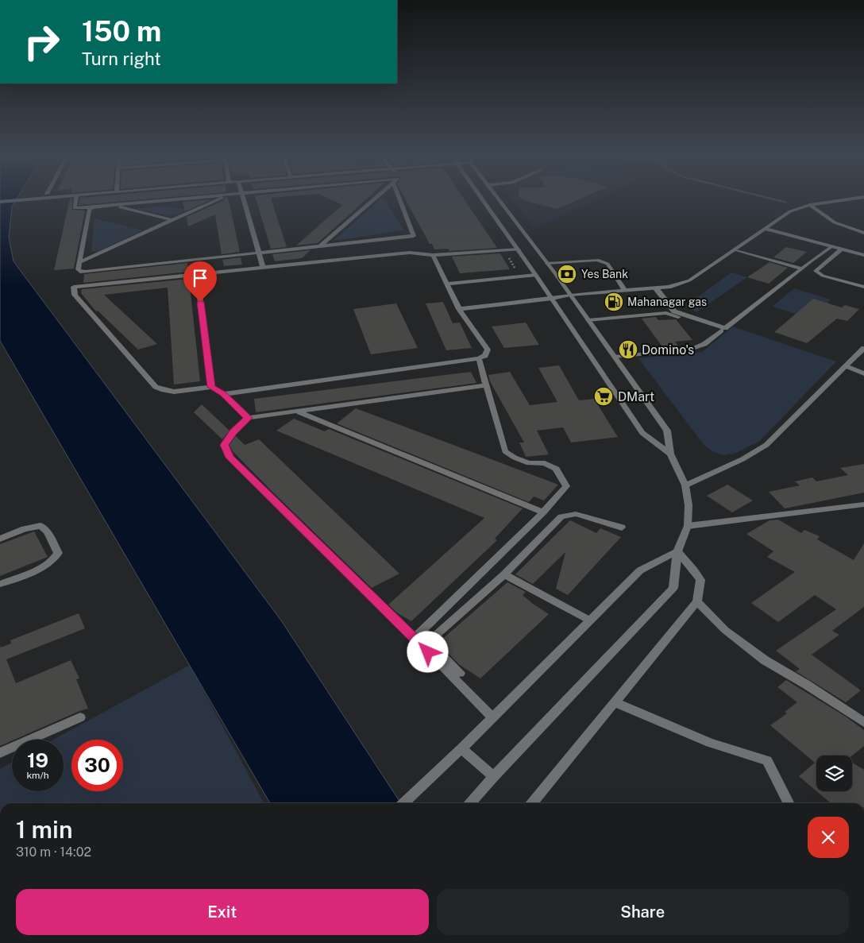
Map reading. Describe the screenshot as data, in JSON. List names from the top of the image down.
{
  "places": {
    "bank": ["Yes Bank"],
    "fuel station": ["Mahanagar gas"],
    "restaurant": ["Domino's"],
    "supermarket": ["DMart"]
  },
  "page": {
    "turn": ["150 m", "Turn right"],
    "speed": "19 km/h",
    "limit": "30",
    "heading": ["1 min", "310 m · 14:02"],
    "buttons": ["Exit", "Share"]
  }
}
